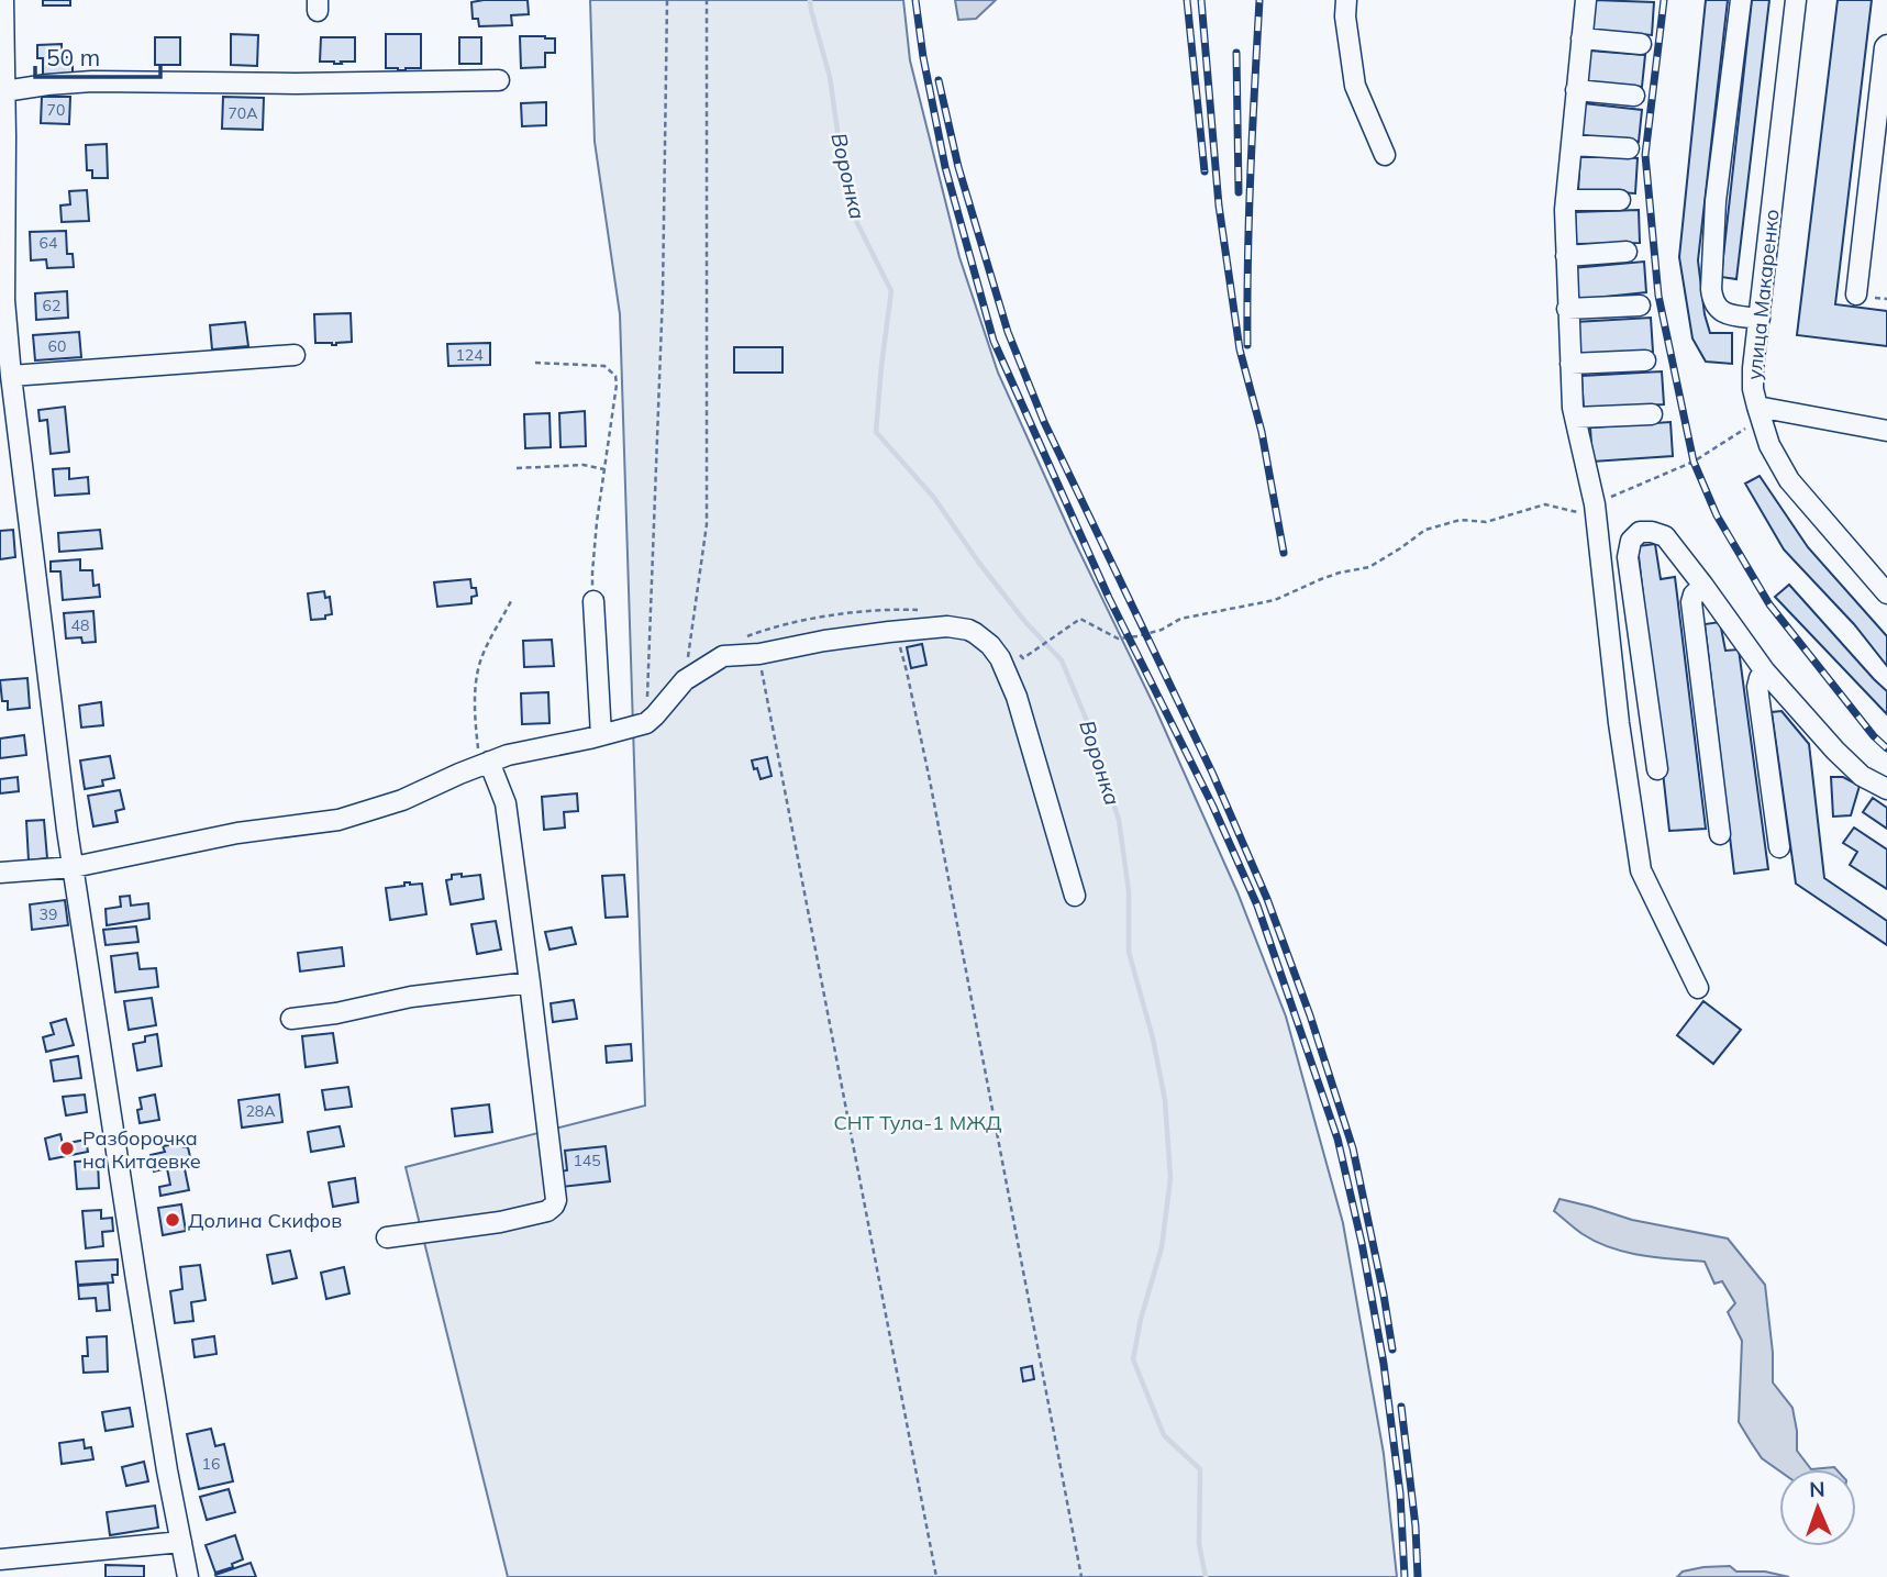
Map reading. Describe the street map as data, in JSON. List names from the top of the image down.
{
  "streets": {
    "street": ["улица Макаренко"]
  },
  "water": ["Воронка"],
  "parks": ["СНТ Тула-1 МЖД"],
  "places": ["Разборочка на Китаевке", "Долина Скифов"],
  "house_numbers": [
    "70",
    "70А",
    "64",
    "62",
    "60",
    "124",
    "48",
    "39",
    "28А",
    "145",
    "16"
  ],
  "scale_bar": "50 m",
  "north": "top"
}
